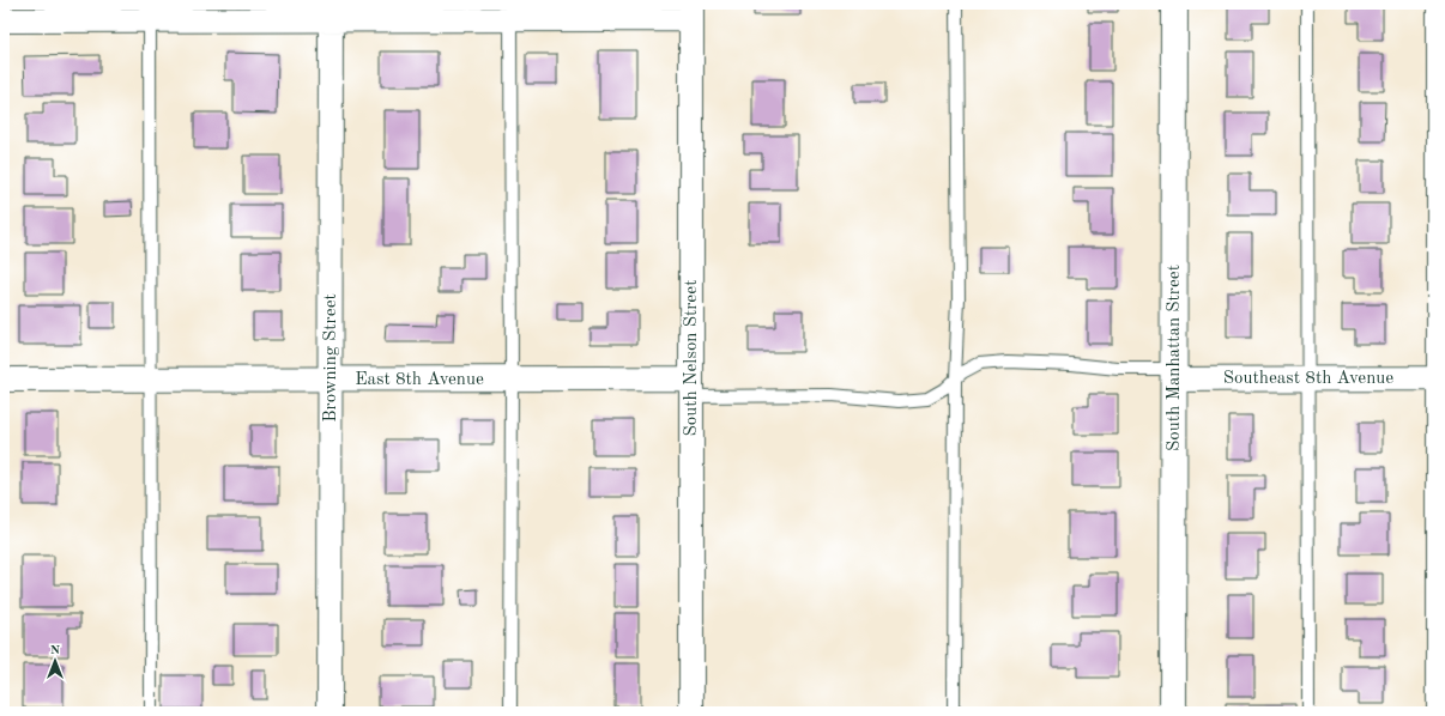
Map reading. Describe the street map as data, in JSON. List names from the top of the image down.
{
  "streets": {
    "street": [
      "Browning Street",
      "South Nelson Street",
      "South Manhattan Street",
      "Southeast 8th Avenue",
      "East 8th Avenue"
    ]
  },
  "crossings": [
    ["Browning Street", "East 8th Avenue"],
    ["South Nelson Street", "East 8th Avenue"],
    ["South Manhattan Street", "Southeast 8th Avenue"]
  ],
  "north": "top"
}
